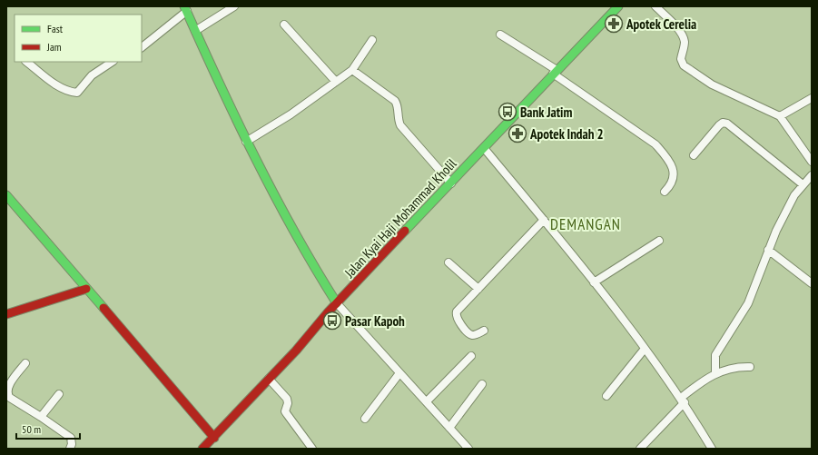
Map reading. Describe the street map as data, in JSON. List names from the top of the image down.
{
  "streets": {
    "street": ["Jalan Kyai Haji Mohammad Kholil"]
  },
  "districts": ["DEMANGAN"],
  "places": {
    "pharmacy": ["Apotek Cerelia", "Apotek Indah 2"],
    "bus stop": ["Bank Jatim", "Pasar Kapoh"]
  },
  "legend": ["Fast", "Jam"],
  "scale_bar": "50 m"
}
